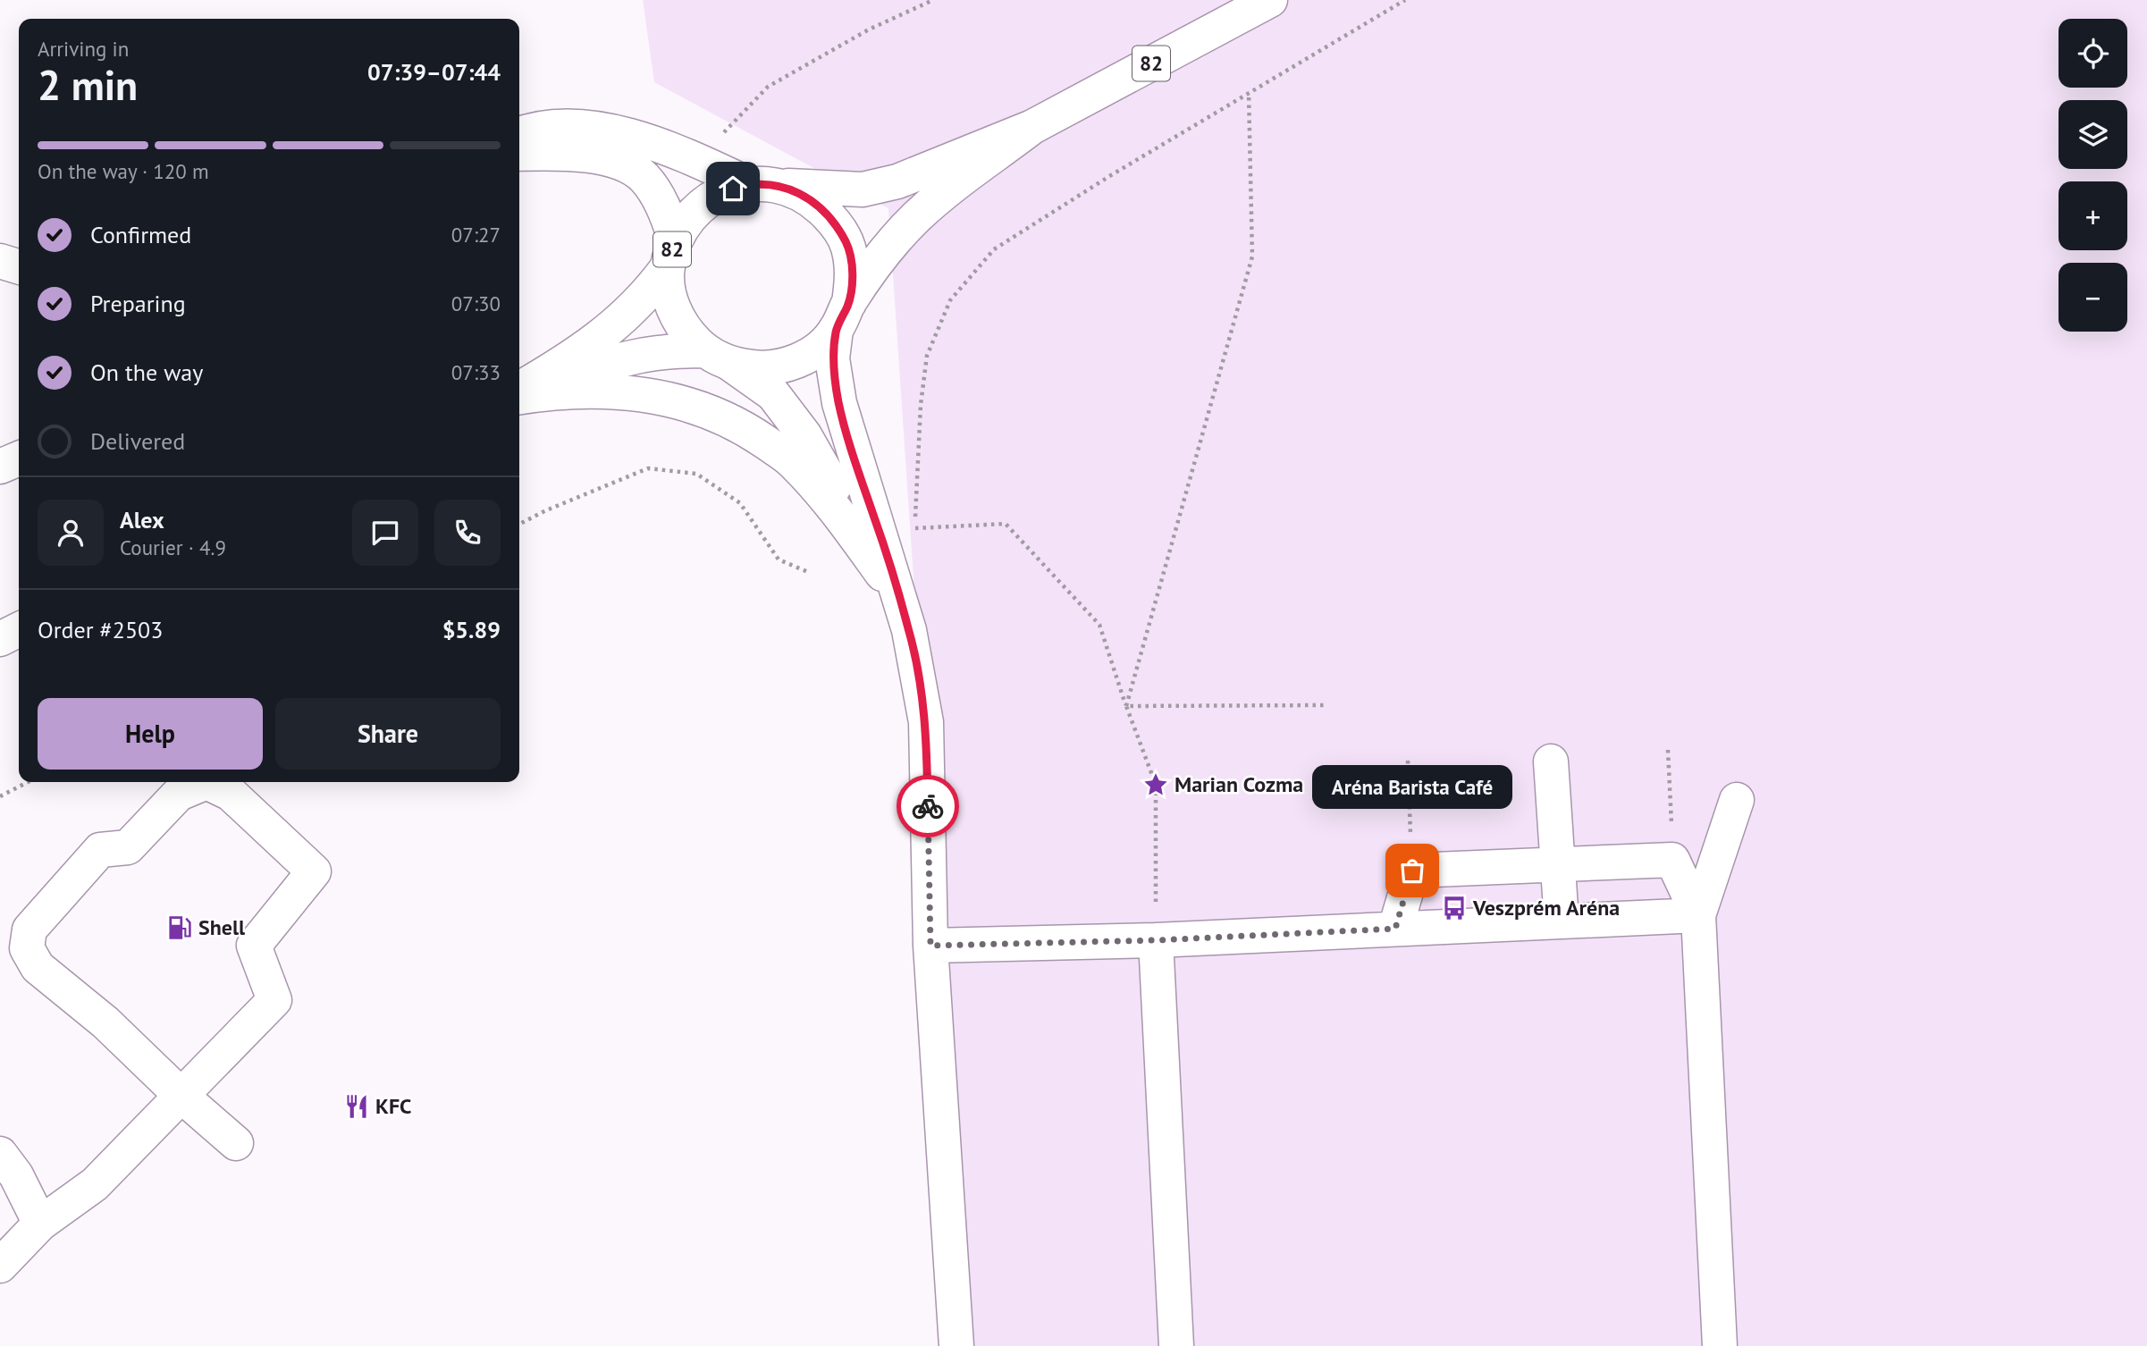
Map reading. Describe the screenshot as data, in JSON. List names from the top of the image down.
{
  "streets": {
    "street": ["82"]
  },
  "places": {
    "place": ["Marian Cozma"],
    "other": ["Aréna Barista Café"],
    "bus stop": ["Veszprém Aréna"],
    "fuel station": ["Shell"],
    "restaurant": ["KFC"]
  },
  "page": {
    "map_buttons": ["+", "−"],
    "heading": ["2 min", "Arriving in", "07:39–07:44"],
    "panel": [
      "Alex",
      "Courier · 4.9",
      "Order #2503",
      "$5.89"
    ],
    "bar": "On the way · 120 m",
    "list": [
      ["Confirmed", "07:27"],
      ["Preparing", "07:30"],
      ["On the way", "07:33"],
      "Delivered"
    ],
    "buttons": ["Help", "Share"],
    "bubble": "Aréna Barista Café"
  }
}
